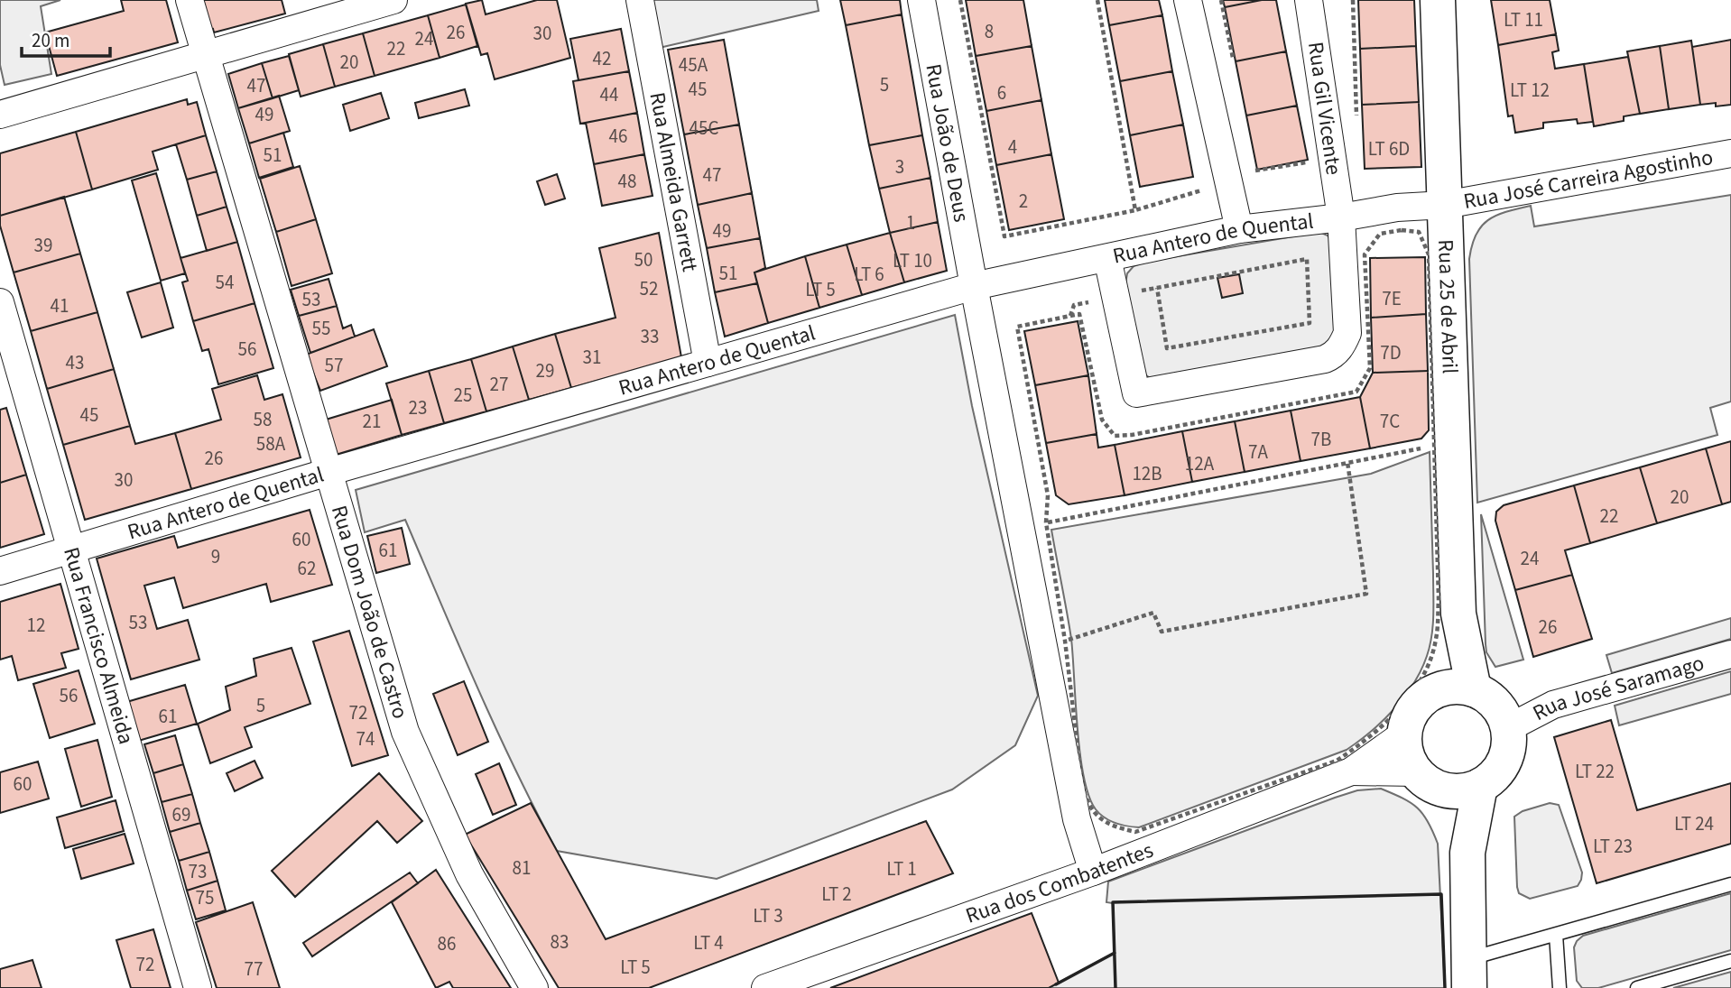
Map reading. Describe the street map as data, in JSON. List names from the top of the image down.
{
  "streets": {
    "street": [
      "Rua Gil Vicente",
      "Rua João de Deus",
      "Rua José Carreira Agostinho",
      "Rua Almeida Garrett",
      "Rua Antero de Quental",
      "Rua 25 de Abril",
      "Rua Dom João de Castro",
      "Rua Francisco Almeida",
      "Rua José Saramago",
      "Rua dos Combatentes"
    ]
  },
  "crossings": [
    ["Rua Gil Vicente", "Rua Antero de Quental"],
    ["Rua João de Deus", "Rua Antero de Quental"],
    ["Rua João de Deus", "Rua dos Combatentes"],
    ["Rua José Carreira Agostinho", "Rua Antero de Quental"],
    ["Rua José Carreira Agostinho", "Rua 25 de Abril"],
    ["Rua Almeida Garrett", "Rua Antero de Quental"],
    ["Rua Antero de Quental", "Rua 25 de Abril"],
    ["Rua Antero de Quental", "Rua Dom João de Castro"],
    ["Rua Antero de Quental", "Rua Francisco Almeida"],
    ["Rua 25 de Abril", "Rua José Saramago"],
    ["Rua 25 de Abril", "Rua dos Combatentes"],
    ["Rua José Saramago", "Rua dos Combatentes"]
  ],
  "house_numbers": [
    "LT 11",
    "8",
    "26",
    "30",
    "24",
    "22",
    "42",
    "20",
    "45A",
    "5",
    "47",
    "45",
    "LT 12",
    "6",
    "44",
    "49",
    "45C",
    "46",
    "4",
    "LT 6D",
    "51",
    "3",
    "47",
    "48",
    "2",
    "1",
    "49",
    "39",
    "50",
    "LT 10",
    "51",
    "LT 6",
    "54",
    "52",
    "LT 5",
    "7E",
    "53",
    "41",
    "55",
    "33",
    "56",
    "7D",
    "31",
    "43",
    "57",
    "29",
    "27",
    "25",
    "23",
    "45",
    "58",
    "21",
    "7C",
    "7B",
    "58A",
    "7A",
    "26",
    "12A",
    "12B",
    "30",
    "20",
    "22",
    "60",
    "61",
    "9",
    "24",
    "62",
    "53",
    "12",
    "26",
    "56",
    "5",
    "72",
    "61",
    "74",
    "LT 22",
    "60",
    "69",
    "LT 24",
    "LT 23",
    "81",
    "LT 1",
    "73",
    "LT 2",
    "75",
    "LT 3",
    "83",
    "LT 4",
    "86",
    "72",
    "LT 5",
    "77"
  ],
  "scale_bar": "20 m"
}
